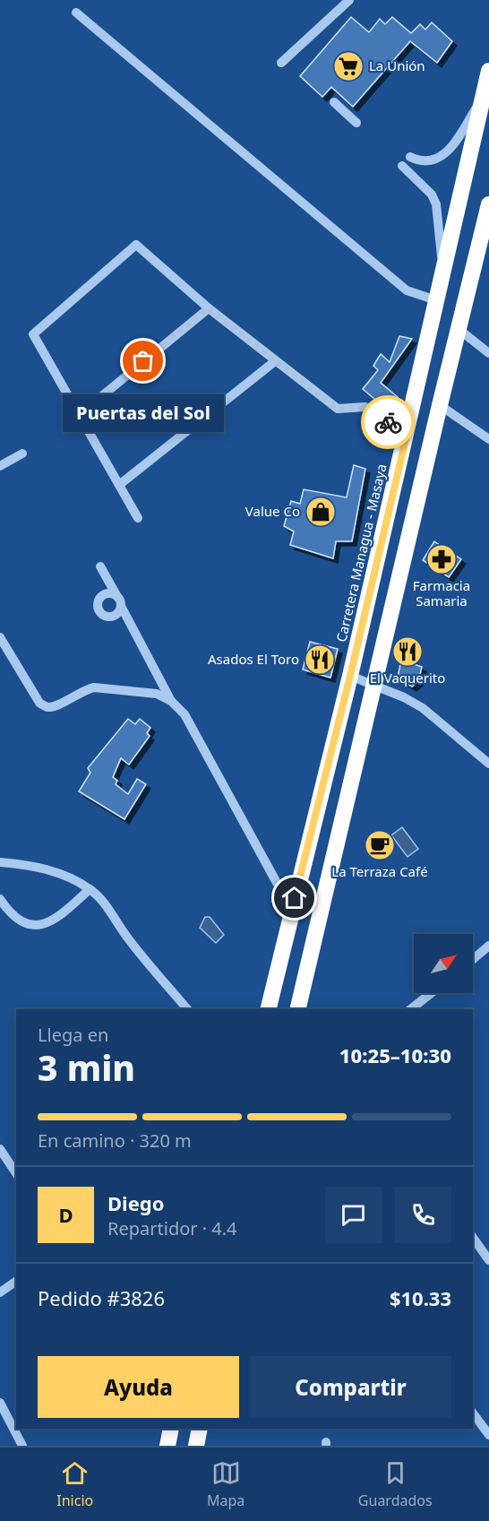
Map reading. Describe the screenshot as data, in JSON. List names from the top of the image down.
{
  "streets": {
    "highway": ["Carretera Managua - Masaya"]
  },
  "places": {
    "supermarket": ["La Unión"],
    "other": ["Puertas del Sol"],
    "shop": ["Value Co"],
    "pharmacy": ["Farmacia Samaria"],
    "restaurant": ["El Vaquerito", "Asados El Toro"],
    "cafe": ["La Terraza Café"]
  },
  "north": "top right",
  "page": {
    "bubble": "Puertas del Sol",
    "heading": ["3 min", "Llega en", "10:25–10:30"],
    "panel": [
      "Diego",
      "Repartidor · 4.4",
      "Pedido #3826",
      "$10.33"
    ],
    "bar": "En camino · 320 m",
    "round": "D",
    "buttons": ["Ayuda", "Compartir"],
    "tabs": ["Inicio", "Mapa", "Guardados"]
  }
}
